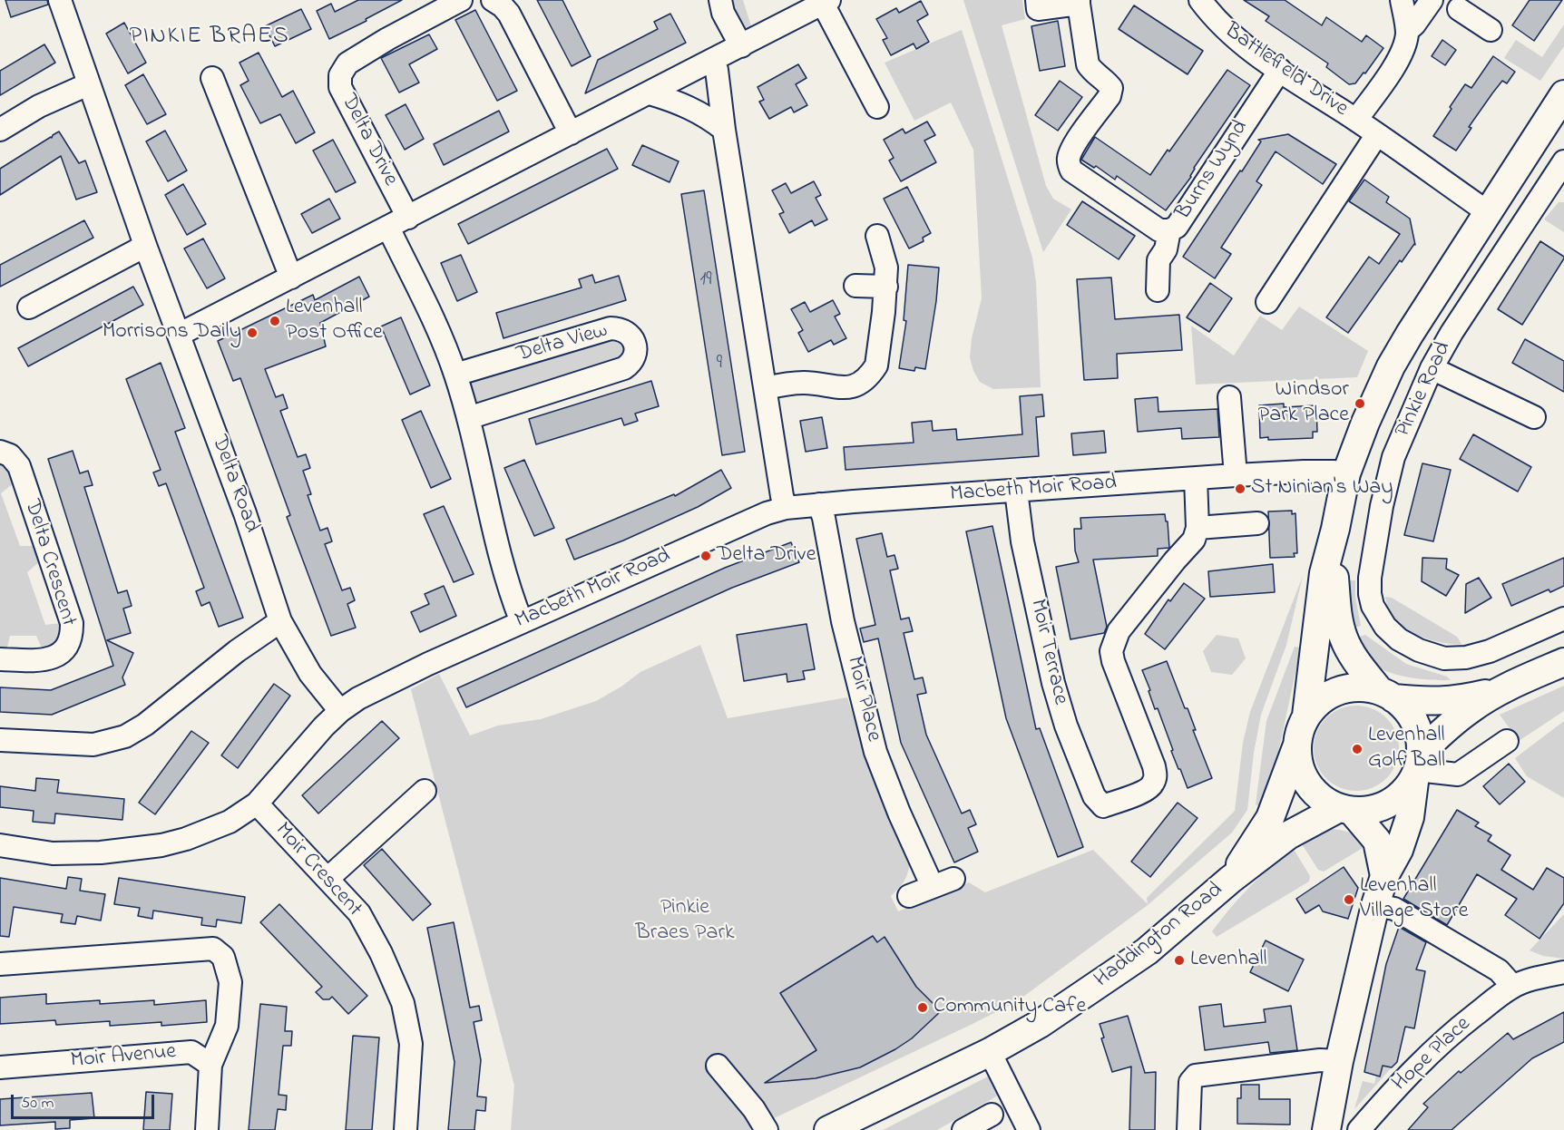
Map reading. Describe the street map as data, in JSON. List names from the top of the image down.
{
  "streets": {
    "main road": ["Pinkie Road", "Haddington Road"],
    "street": [
      "Battlefield Drive",
      "Delta Drive",
      "Burns Wynd",
      "Delta View",
      "Delta Road",
      "Macbeth Moir Road",
      "Delta Crescent",
      "Moir Terrace",
      "Moir Place",
      "Moir Crescent",
      "Hope Place",
      "Moir Avenue"
    ]
  },
  "crossings": [
    ["Battlefield Drive", "Burns Wynd"],
    ["Battlefield Drive", "Pinkie Road"],
    ["Pinkie Road", "Macbeth Moir Road"],
    ["Pinkie Road", "Haddington Road"],
    ["Delta Road", "Macbeth Moir Road"],
    ["Macbeth Moir Road", "Moir Terrace"],
    ["Macbeth Moir Road", "Moir Place"],
    ["Macbeth Moir Road", "Moir Crescent"]
  ],
  "districts": ["PINKIE BRAES"],
  "parks": ["Pinkie Braes Park"],
  "places": [
    "Levenhall Post Office",
    "Morrisons Daily",
    "Windsor Park Place",
    "St Ninian's Way",
    "Delta Drive",
    "Levenhall Golf Ball",
    "Levenhall Village Store",
    "Levenhall",
    "Community Cafe"
  ],
  "house_numbers": ["19", "9"],
  "scale_bar": "50 m"
}
